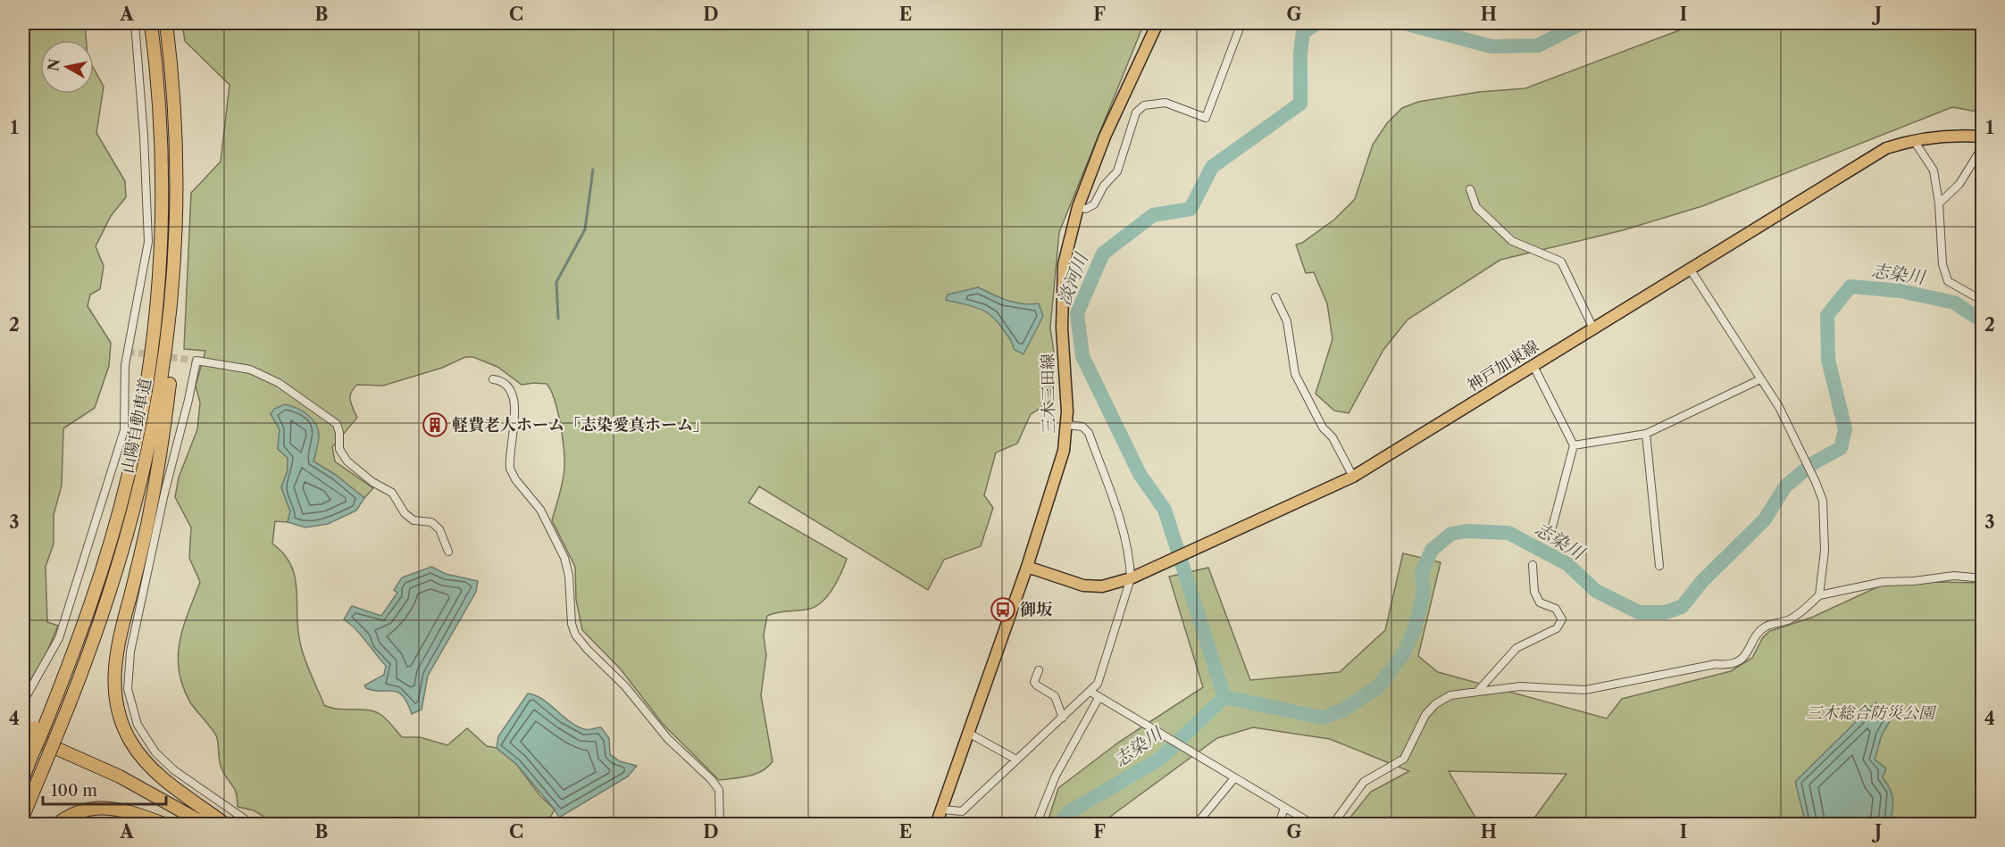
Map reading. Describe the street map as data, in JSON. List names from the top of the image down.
{
  "streets": {
    "highway": ["山陽自動車道"],
    "main road": ["神戸加東線", "三木三田線"]
  },
  "crossings": [
    ["神戸加東線", "三木三田線"]
  ],
  "water": ["志染川", "淡河川"],
  "parks": ["三木総合防災公園"],
  "places": {
    "building": ["軽費老人ホーム「志染愛真ホーム」"],
    "bus stop": ["御坂"]
  },
  "scale_bar": "100 m",
  "north": "left",
  "grid": {
    "columns": [
      "A",
      "B",
      "C",
      "D",
      "E",
      "F",
      "G",
      "H",
      "I",
      "J"
    ],
    "rows": [
      "1",
      "2",
      "3",
      "4"
    ]
  }
}
